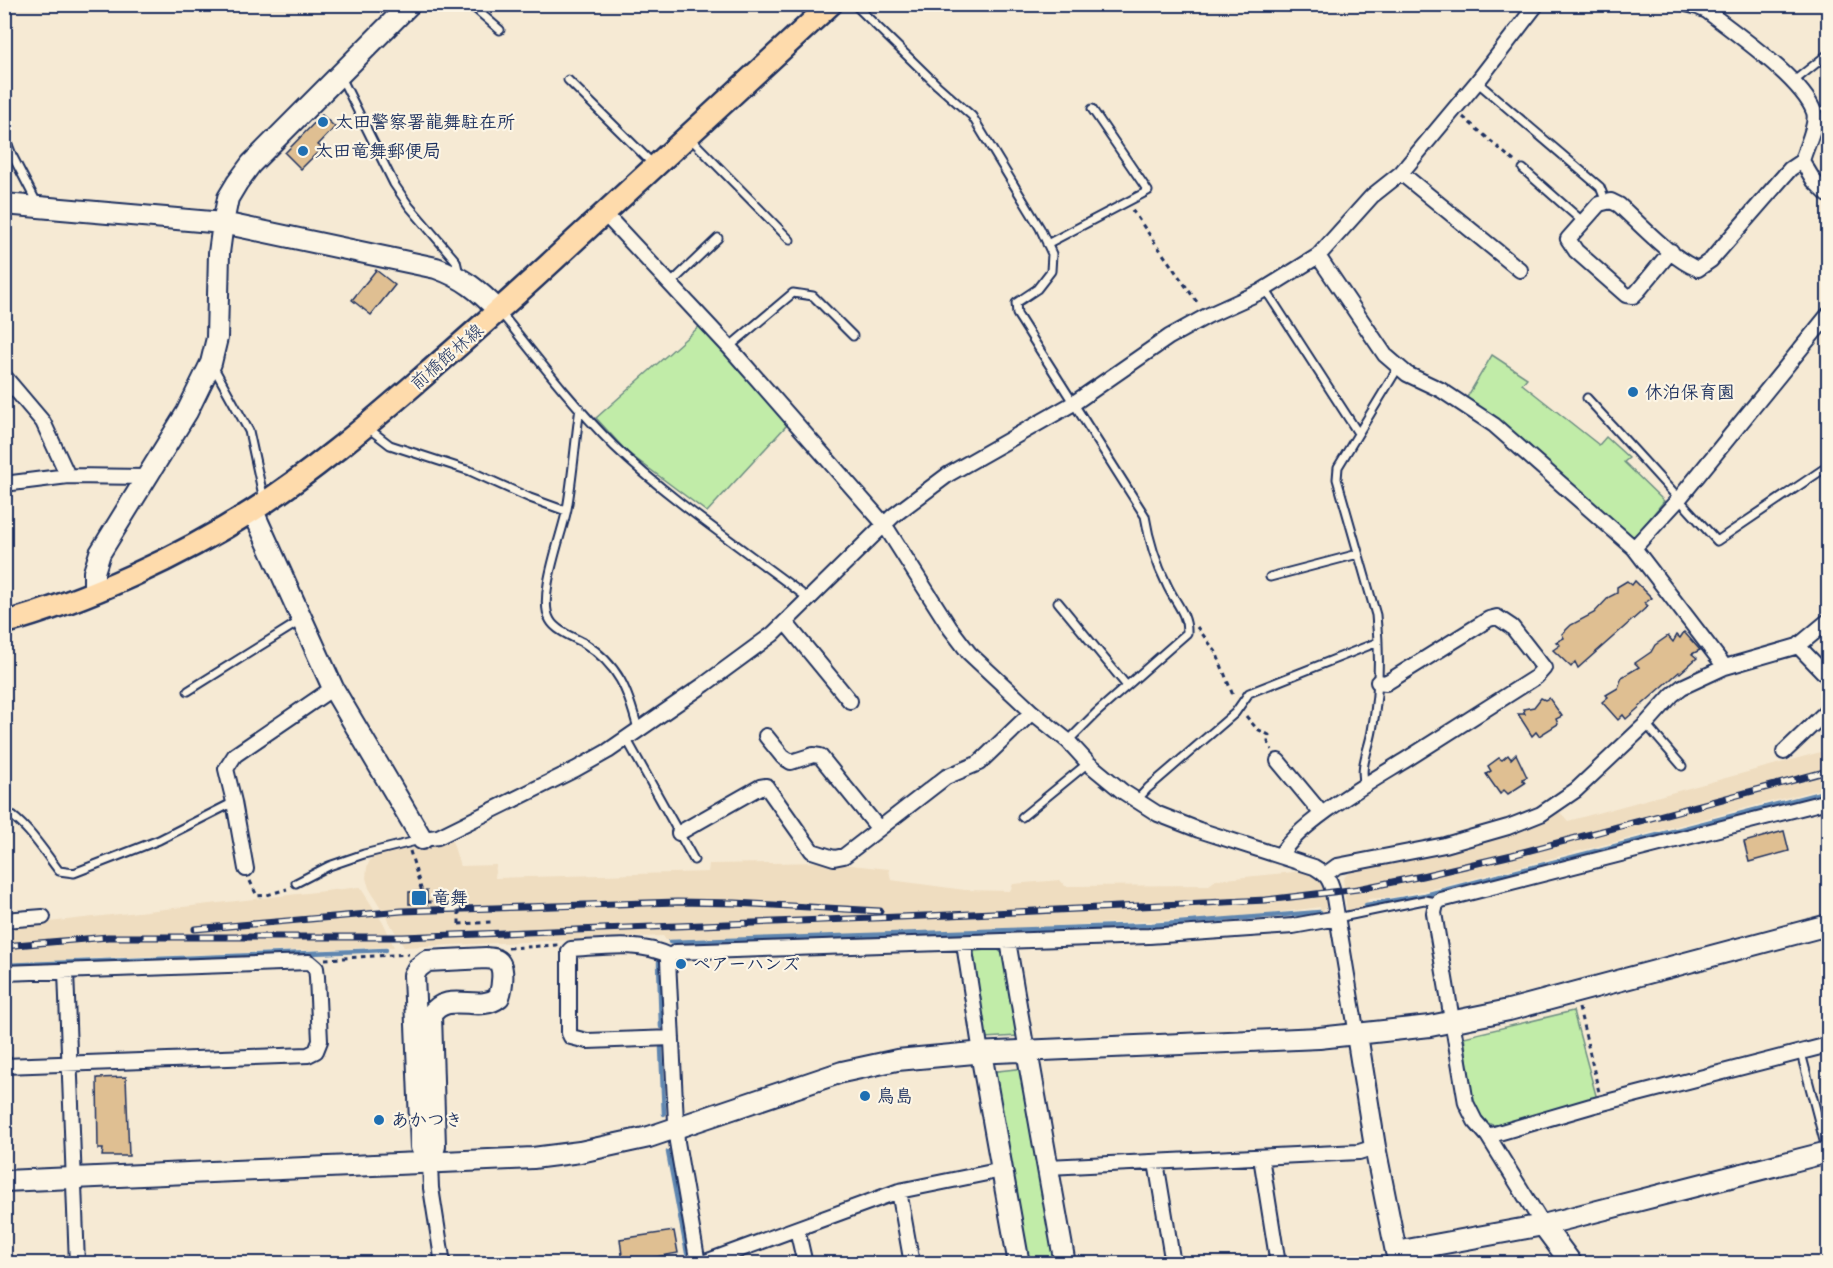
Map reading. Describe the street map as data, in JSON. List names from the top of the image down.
{
  "streets": {
    "main road": ["前橋館林線"]
  },
  "places": {
    "other": [
      "太田警察署龍舞駐在所",
      "太田竜舞郵便局",
      "休泊保育園",
      "ペアーハンズ",
      "鳥島",
      "あかつき"
    ],
    "transit": ["竜舞"]
  }
}
